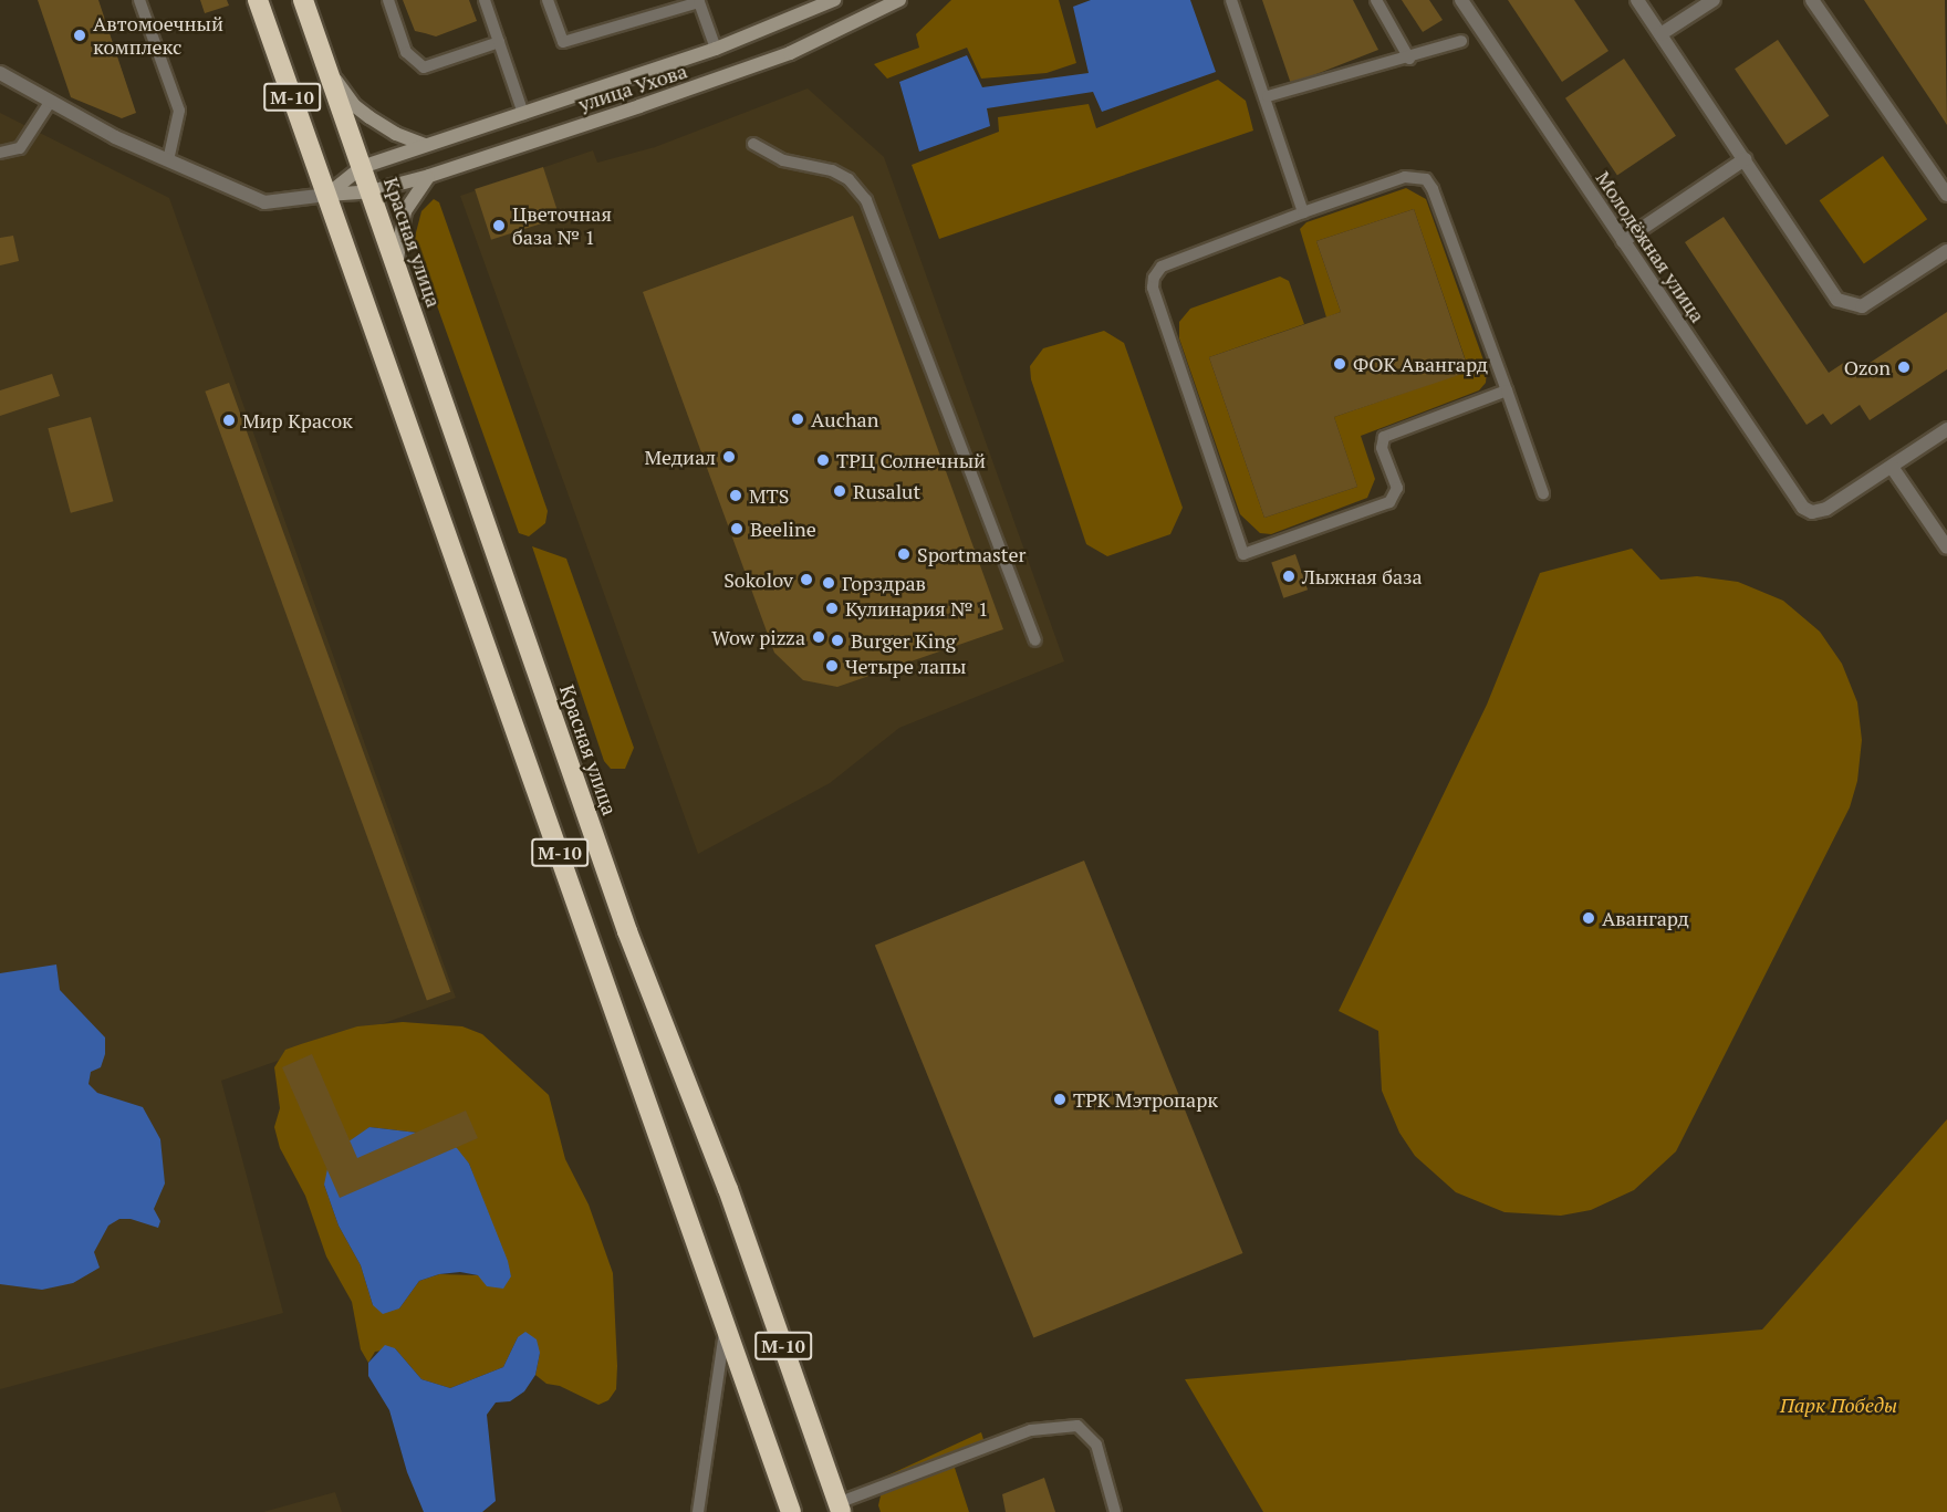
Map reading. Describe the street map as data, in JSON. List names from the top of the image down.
{
  "streets": {
    "highway": ["М-10", "Красная улица"],
    "street": ["улица Ухова", "Молодёжная улица"]
  },
  "crossings": [
    ["улица Ухова", "М-10"],
    ["улица Ухова", "Красная улица"]
  ],
  "parks": ["Парк Победы"],
  "places": [
    "Автомоечный комплекс",
    "Цветочная база № 1",
    "ФОК Авангард",
    "Ozon",
    "Auchan",
    "Мир Красок",
    "Медиал",
    "ТРЦ Солнечный",
    "Rusalut",
    "MTS",
    "Beeline",
    "Sportmaster",
    "Лыжная база",
    "Sokolov",
    "Горздрав",
    "Кулинария № 1",
    "Wow pizza",
    "Burger King",
    "Четыре лапы",
    "Авангард",
    "ТРК Мэтропарк"
  ]
}
